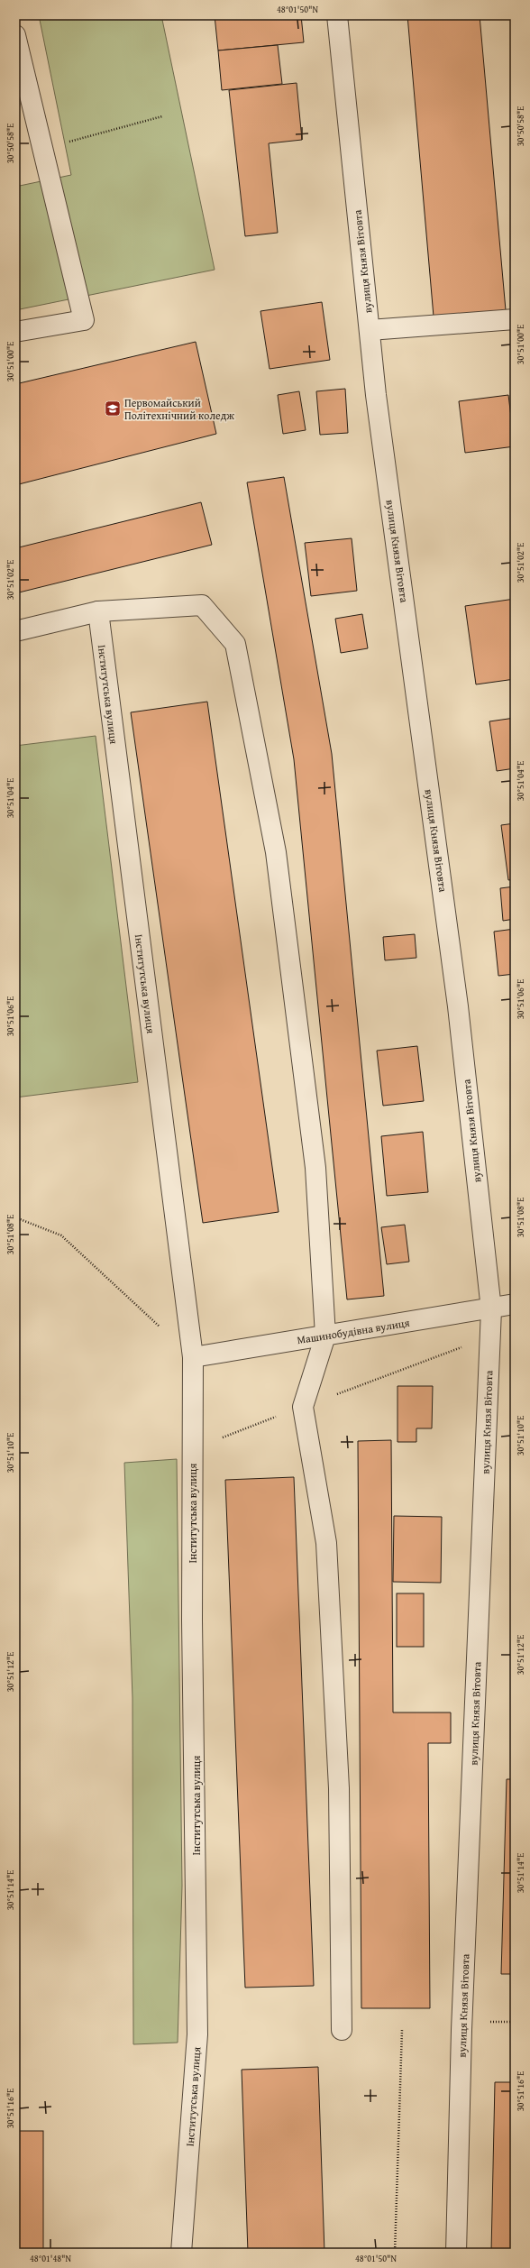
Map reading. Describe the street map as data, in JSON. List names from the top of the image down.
{
  "streets": {
    "street": ["вулиця Князя Вітовта", "Інститутська вулиця", "Машинобудівна вулиця"]
  },
  "crossings": [
    ["вулиця Князя Вітовта", "Машинобудівна вулиця"],
    ["Інститутська вулиця", "Машинобудівна вулиця"]
  ],
  "places": {
    "school or university": ["Первомайський Політехнічний коледж"]
  },
  "coordinates": [
    "48°01'50\"N",
    "30°50'58\"E",
    "30°51'00\"E",
    "30°51'02\"E",
    "30°51'04\"E",
    "30°51'06\"E",
    "30°51'08\"E",
    "30°51'10\"E",
    "30°51'12\"E",
    "30°51'14\"E",
    "30°51'16\"E",
    "48°01'48\"N"
  ]
}
